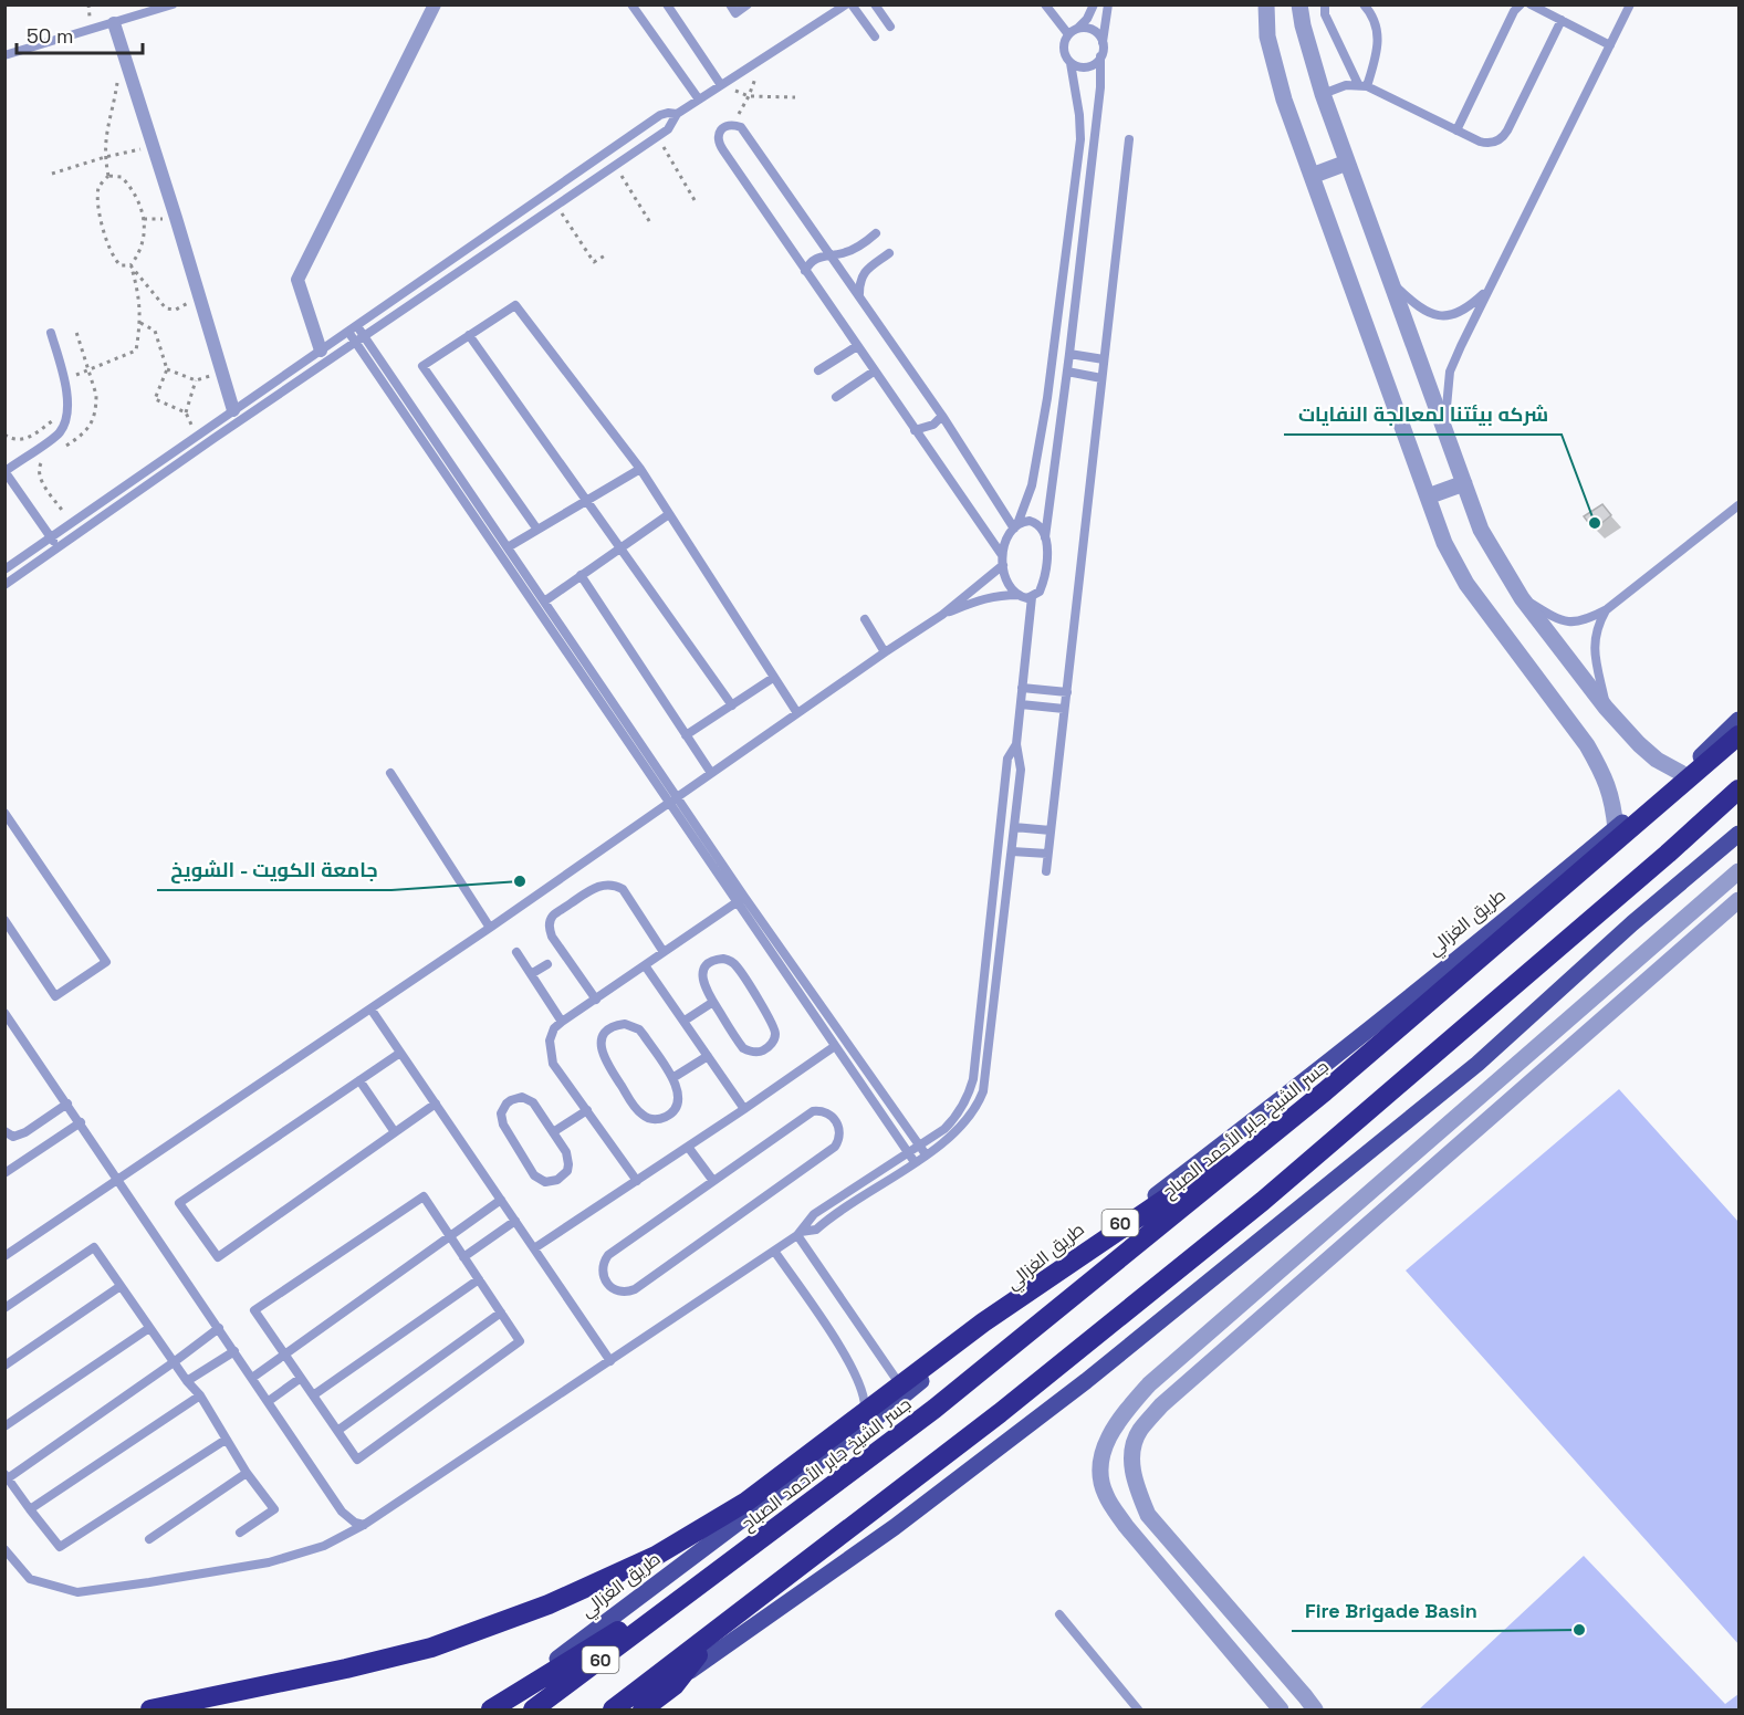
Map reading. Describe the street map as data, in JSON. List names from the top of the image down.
{
  "streets": {
    "highway": ["جسر الشيخ جابر الأحمد الصباح", "60"],
    "main road": ["طريق الغزالي"]
  },
  "crossings": [
    ["جسر الشيخ جابر الأحمد الصباح", "60"]
  ],
  "places": ["شركه بيئتنا لمعالجة النفايات", "جامعة الكويت - الشويخ", "Fire Brigade Basin"],
  "scale_bar": "50 m"
}
